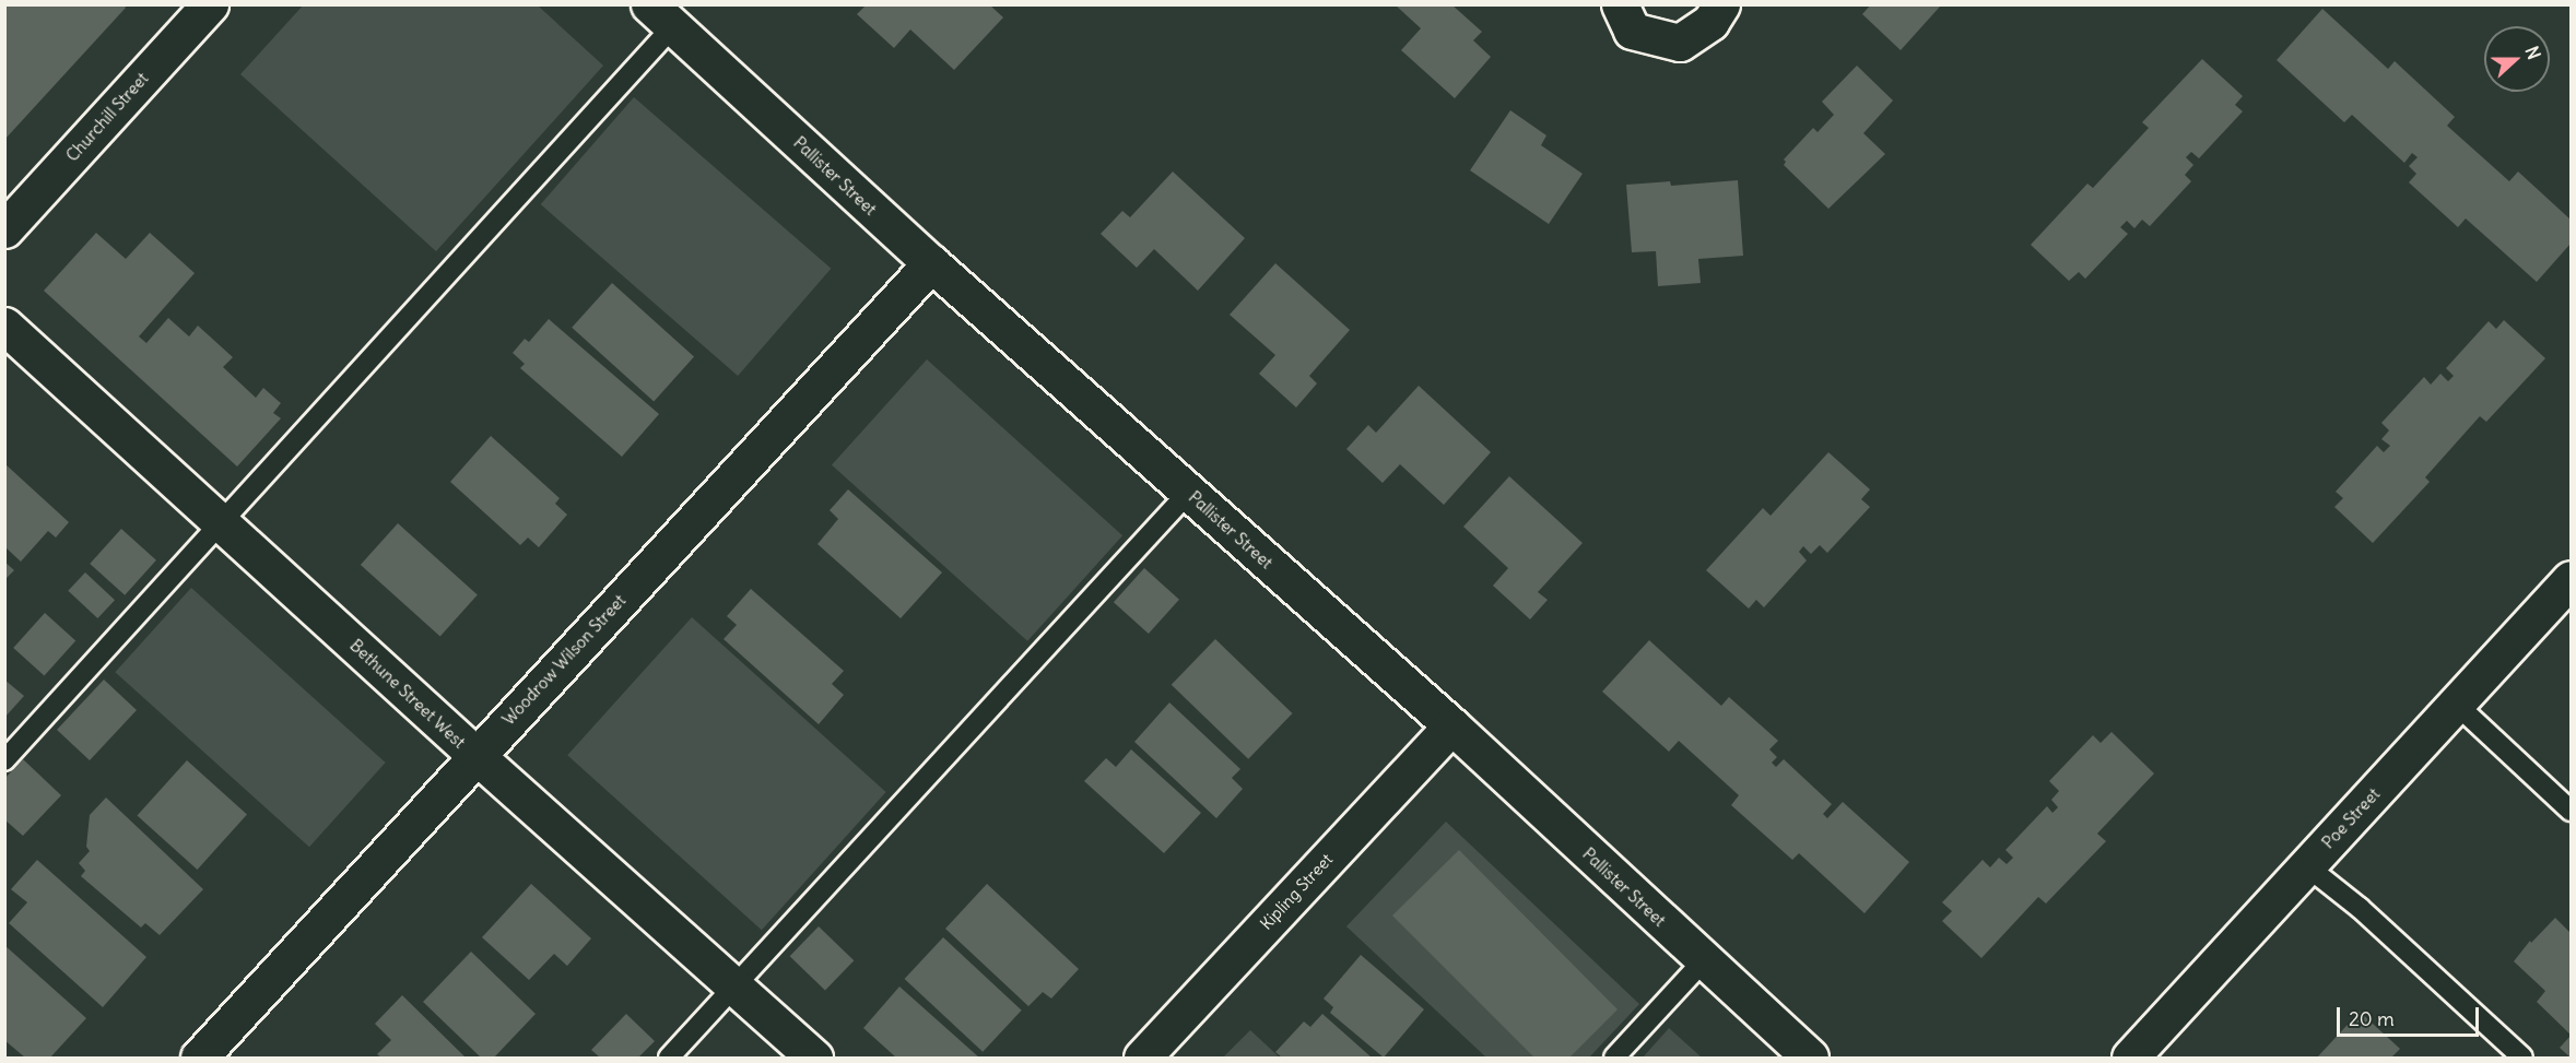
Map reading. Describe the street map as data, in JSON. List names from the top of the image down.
{
  "streets": {
    "street": [
      "Churchill Street",
      "Pallister Street",
      "Woodrow Wilson Street",
      "Bethune Street West",
      "Poe Street",
      "Kipling Street"
    ]
  },
  "crossings": [
    ["Pallister Street", "Woodrow Wilson Street"],
    ["Pallister Street", "Kipling Street"],
    ["Woodrow Wilson Street", "Bethune Street West"]
  ],
  "scale_bar": "20 m",
  "north": "right"
}
